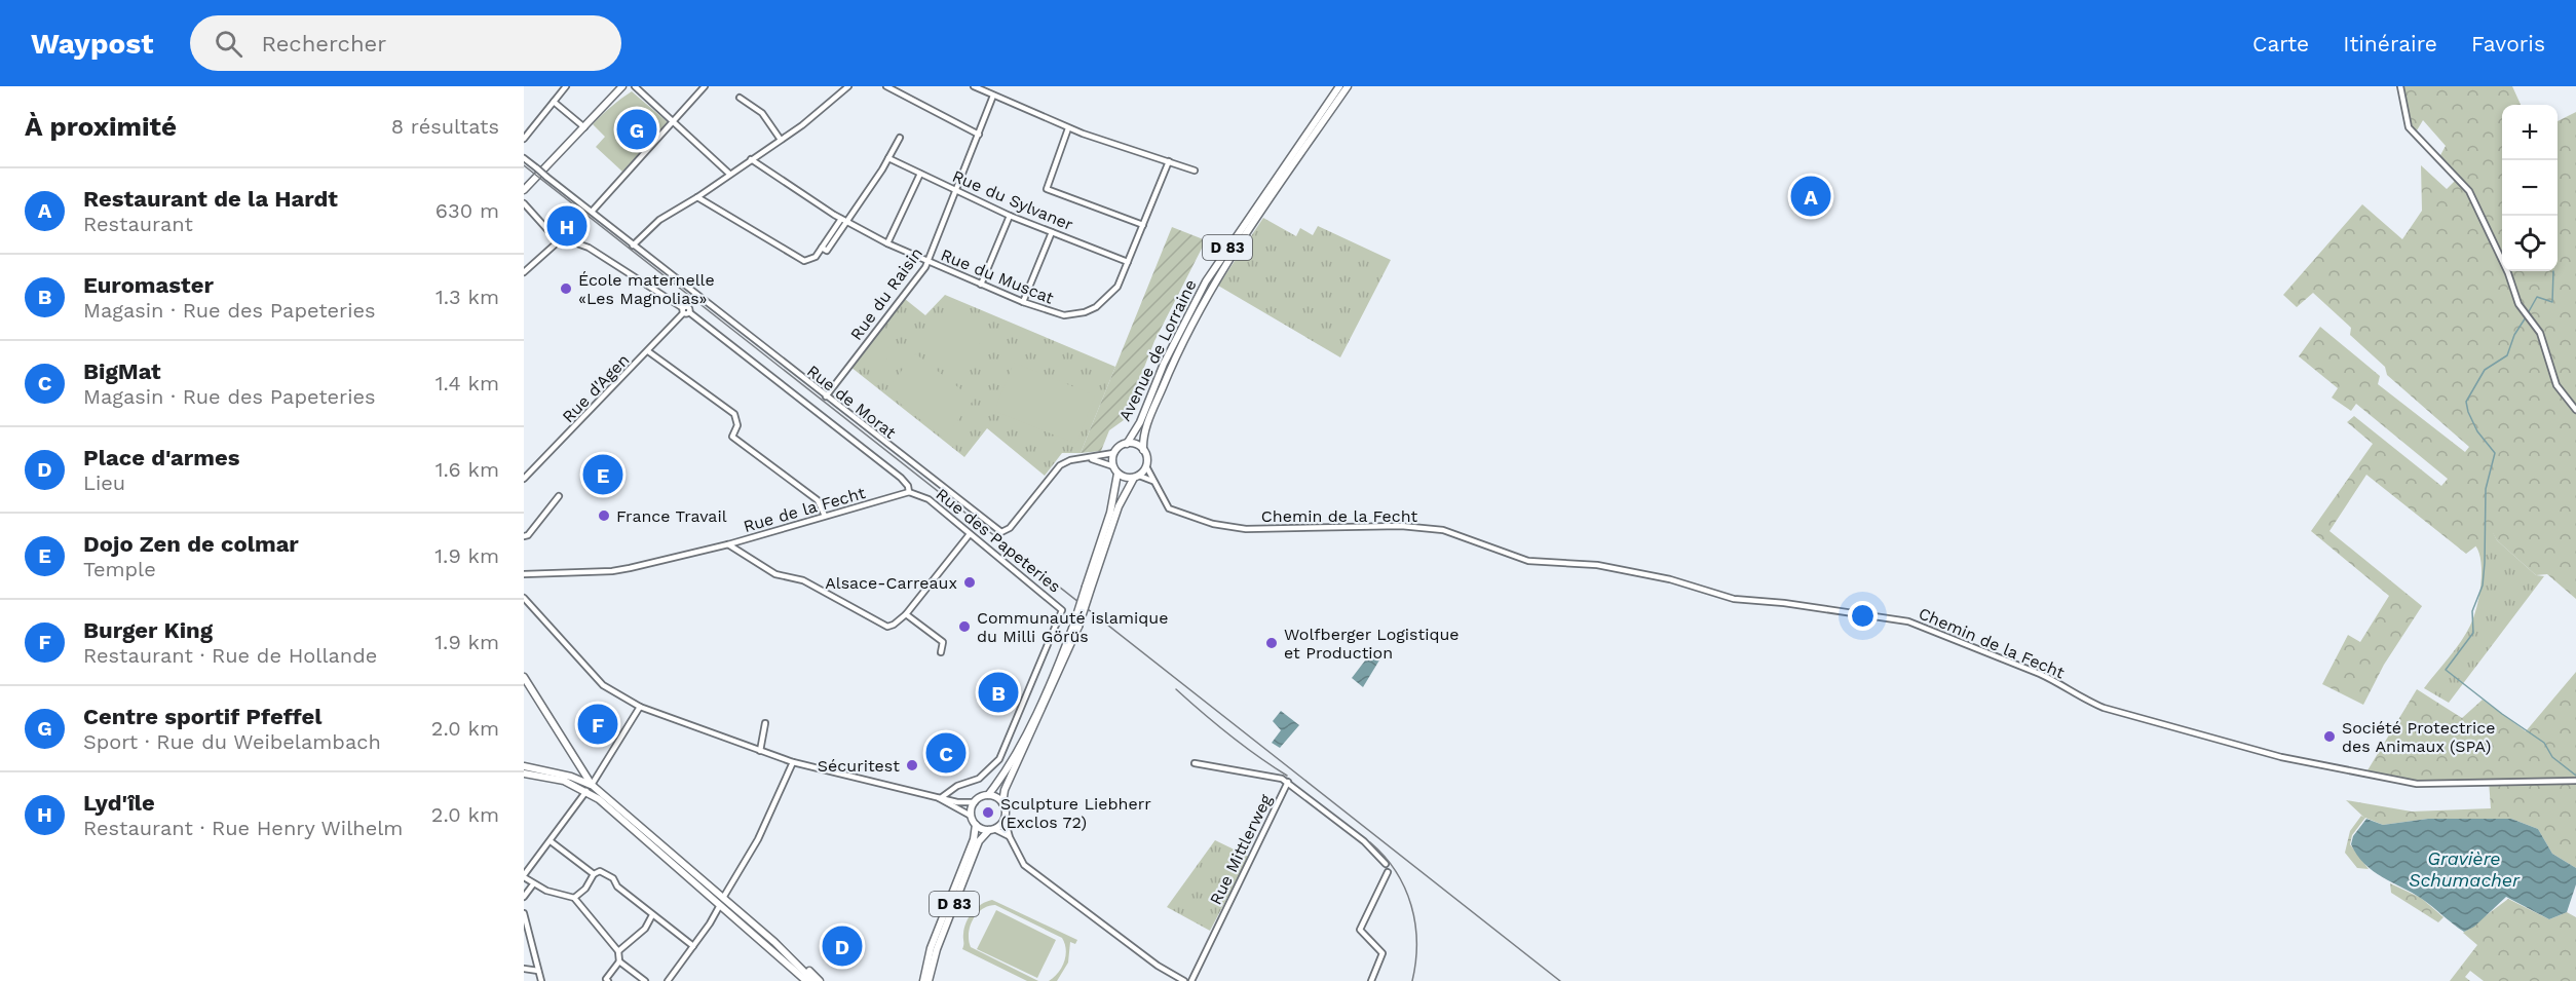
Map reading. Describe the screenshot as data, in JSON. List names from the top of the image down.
{
  "streets": {
    "main road": ["D 83", "Avenue de Lorraine"],
    "street": [
      "Rue du Sylvaner",
      "Rue du Muscat",
      "Rue du Raisin",
      "Rue d'Agen",
      "Rue de Morat",
      "Rue de la Fecht",
      "Chemin de la Fecht",
      "Rue des Papeteries",
      "Rue Mittlerweg"
    ]
  },
  "crossings": [
    ["Rue du Sylvaner", "Rue du Muscat"],
    ["Rue du Sylvaner", "Rue du Raisin"],
    ["Rue du Muscat", "Rue du Raisin"],
    ["Rue du Raisin", "Rue de Morat"],
    ["Avenue de Lorraine", "Rue de Morat"],
    ["Avenue de Lorraine", "Chemin de la Fecht"],
    ["Rue d'Agen", "Rue des Papeteries"],
    ["Rue de Morat", "Chemin de la Fecht"],
    ["Rue de la Fecht", "Rue des Papeteries"]
  ],
  "water": ["Gravière Schumacher"],
  "places": [
    "École maternelle «Les Magnolias»",
    "France Travail",
    "Alsace-Carreaux",
    "Communauté islamique du Milli Görüs",
    "Wolfberger Logistique et Production",
    "Société Protectrice des Animaux (SPA)",
    "Sécuritest",
    "Sculpture Liebherr (Exclos 72)"
  ],
  "page": {
    "header": "Waypost",
    "search": "Rechercher",
    "nav": ["Carte", "Itinéraire", "Favoris"],
    "heading": ["À proximité", "8 résultats"],
    "map_buttons": ["+", "−"],
    "pins": [
      "G",
      "A",
      "H",
      "E",
      "B",
      "F",
      "C",
      "D"
    ],
    "list": [
      {
        "mark": "A",
        "name": "Restaurant de la Hardt",
        "note": "Restaurant",
        "value": "630 m"
      },
      {
        "mark": "B",
        "name": "Euromaster",
        "note": "Magasin · Rue des Papeteries",
        "value": "1.3 km"
      },
      {
        "mark": "C",
        "name": "BigMat",
        "note": "Magasin · Rue des Papeteries",
        "value": "1.4 km"
      },
      {
        "mark": "D",
        "name": "Place d'armes",
        "note": "Lieu",
        "value": "1.6 km"
      },
      {
        "mark": "E",
        "name": "Dojo Zen de colmar",
        "note": "Temple",
        "value": "1.9 km"
      },
      {
        "mark": "F",
        "name": "Burger King",
        "note": "Restaurant · Rue de Hollande",
        "value": "1.9 km"
      },
      {
        "mark": "G",
        "name": "Centre sportif Pfeffel",
        "note": "Sport · Rue du Weibelambach",
        "value": "2.0 km"
      },
      {
        "mark": "H",
        "name": "Lyd'île",
        "note": "Restaurant · Rue Henry Wilhelm",
        "value": "2.0 km"
      }
    ]
  }
}
